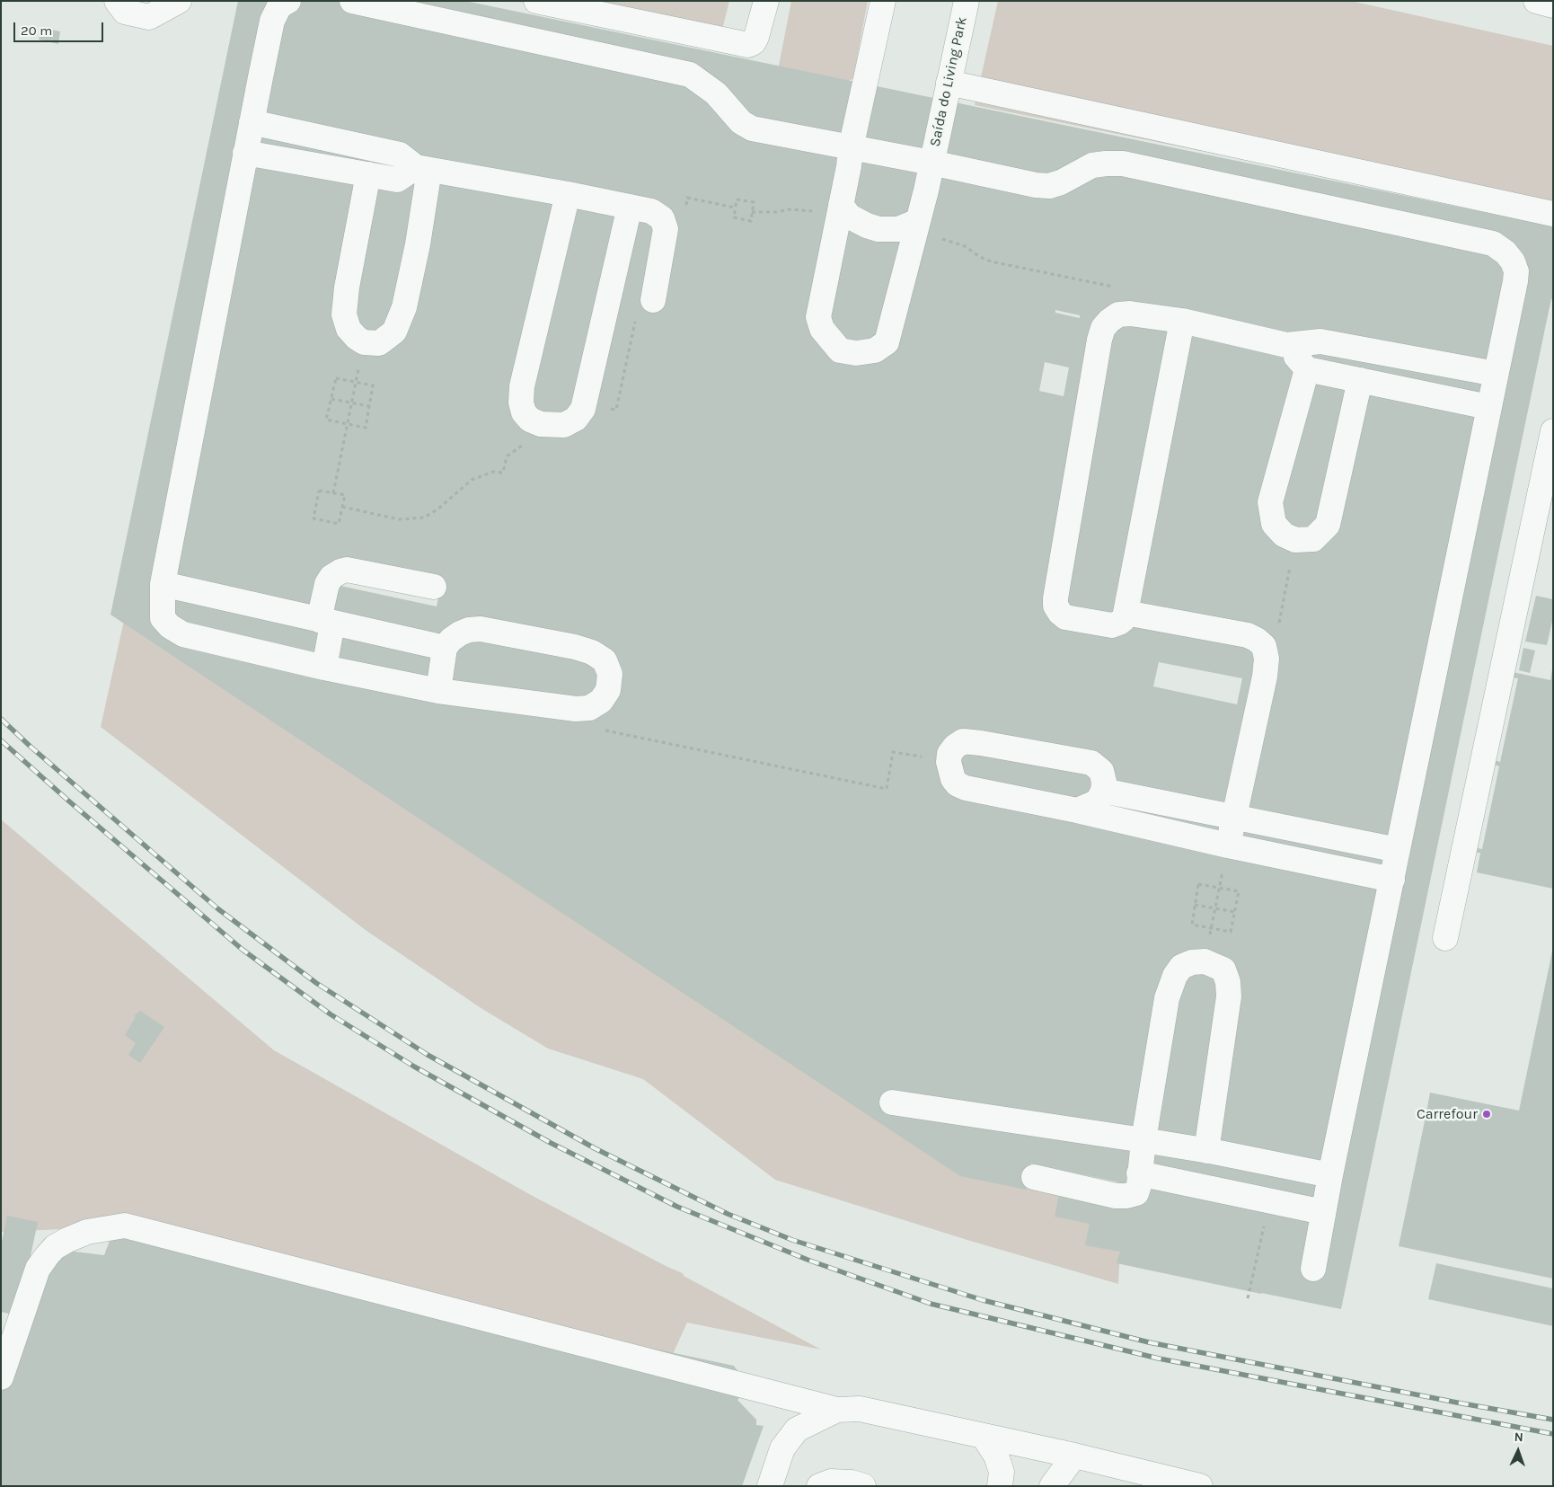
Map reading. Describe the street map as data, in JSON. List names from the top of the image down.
{
  "streets": {
    "street": ["Saída do Living Park"]
  },
  "places": ["Carrefour"],
  "scale_bar": "20 m",
  "north": "top"
}
